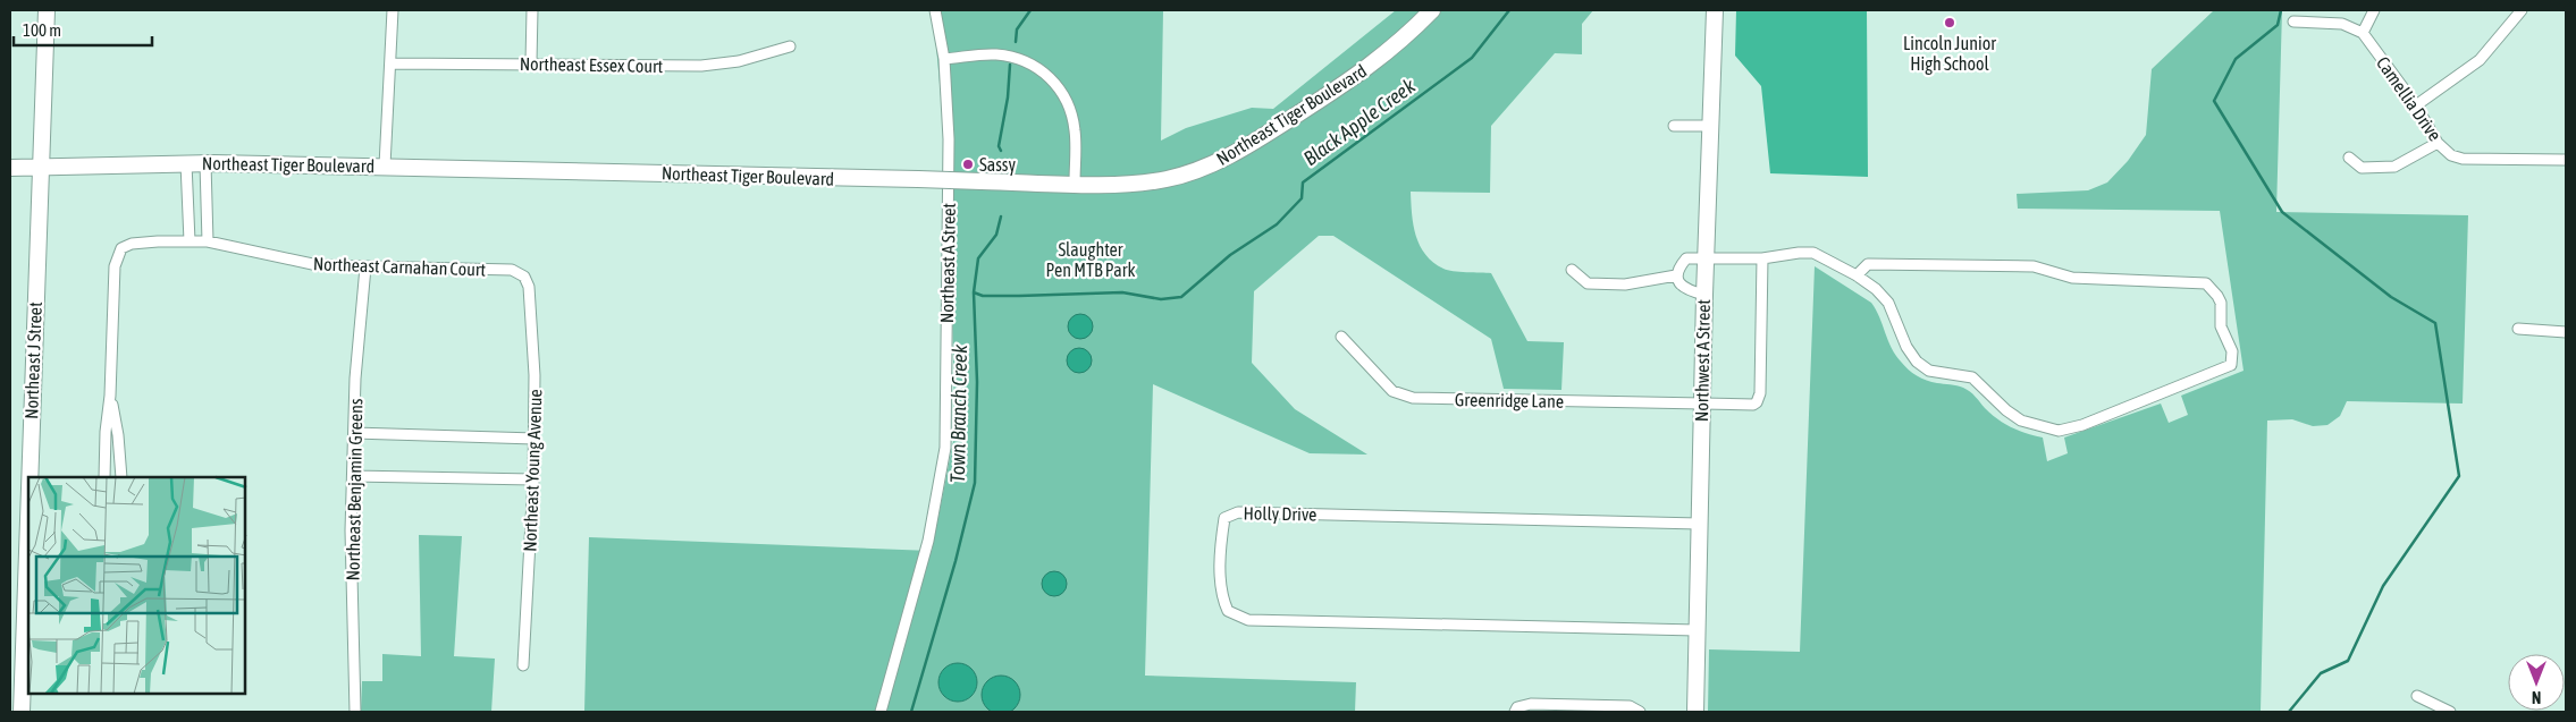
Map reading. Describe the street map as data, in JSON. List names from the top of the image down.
{
  "streets": {
    "street": [
      "Northeast Essex Court",
      "Camellia Drive",
      "Northeast Tiger Boulevard",
      "Northeast A Street",
      "Northeast Carnahan Court",
      "Northeast J Street",
      "Northwest A Street",
      "Greenridge Lane",
      "Northeast Young Avenue",
      "Northeast Benjamin Greens",
      "Holly Drive"
    ]
  },
  "crossings": [
    ["Northeast Tiger Boulevard", "Northeast J Street"],
    ["Northeast Carnahan Court", "Northeast Young Avenue"],
    ["Northeast Carnahan Court", "Northeast Benjamin Greens"],
    ["Northwest A Street", "Greenridge Lane"],
    ["Northwest A Street", "Holly Drive"]
  ],
  "water": ["Black Apple Creek", "Town Branch Creek"],
  "parks": ["Slaughter Pen MTB Park"],
  "places": ["Lincoln Junior High School", "Sassy"],
  "scale_bar": "100 m",
  "north": "bottom"
}
